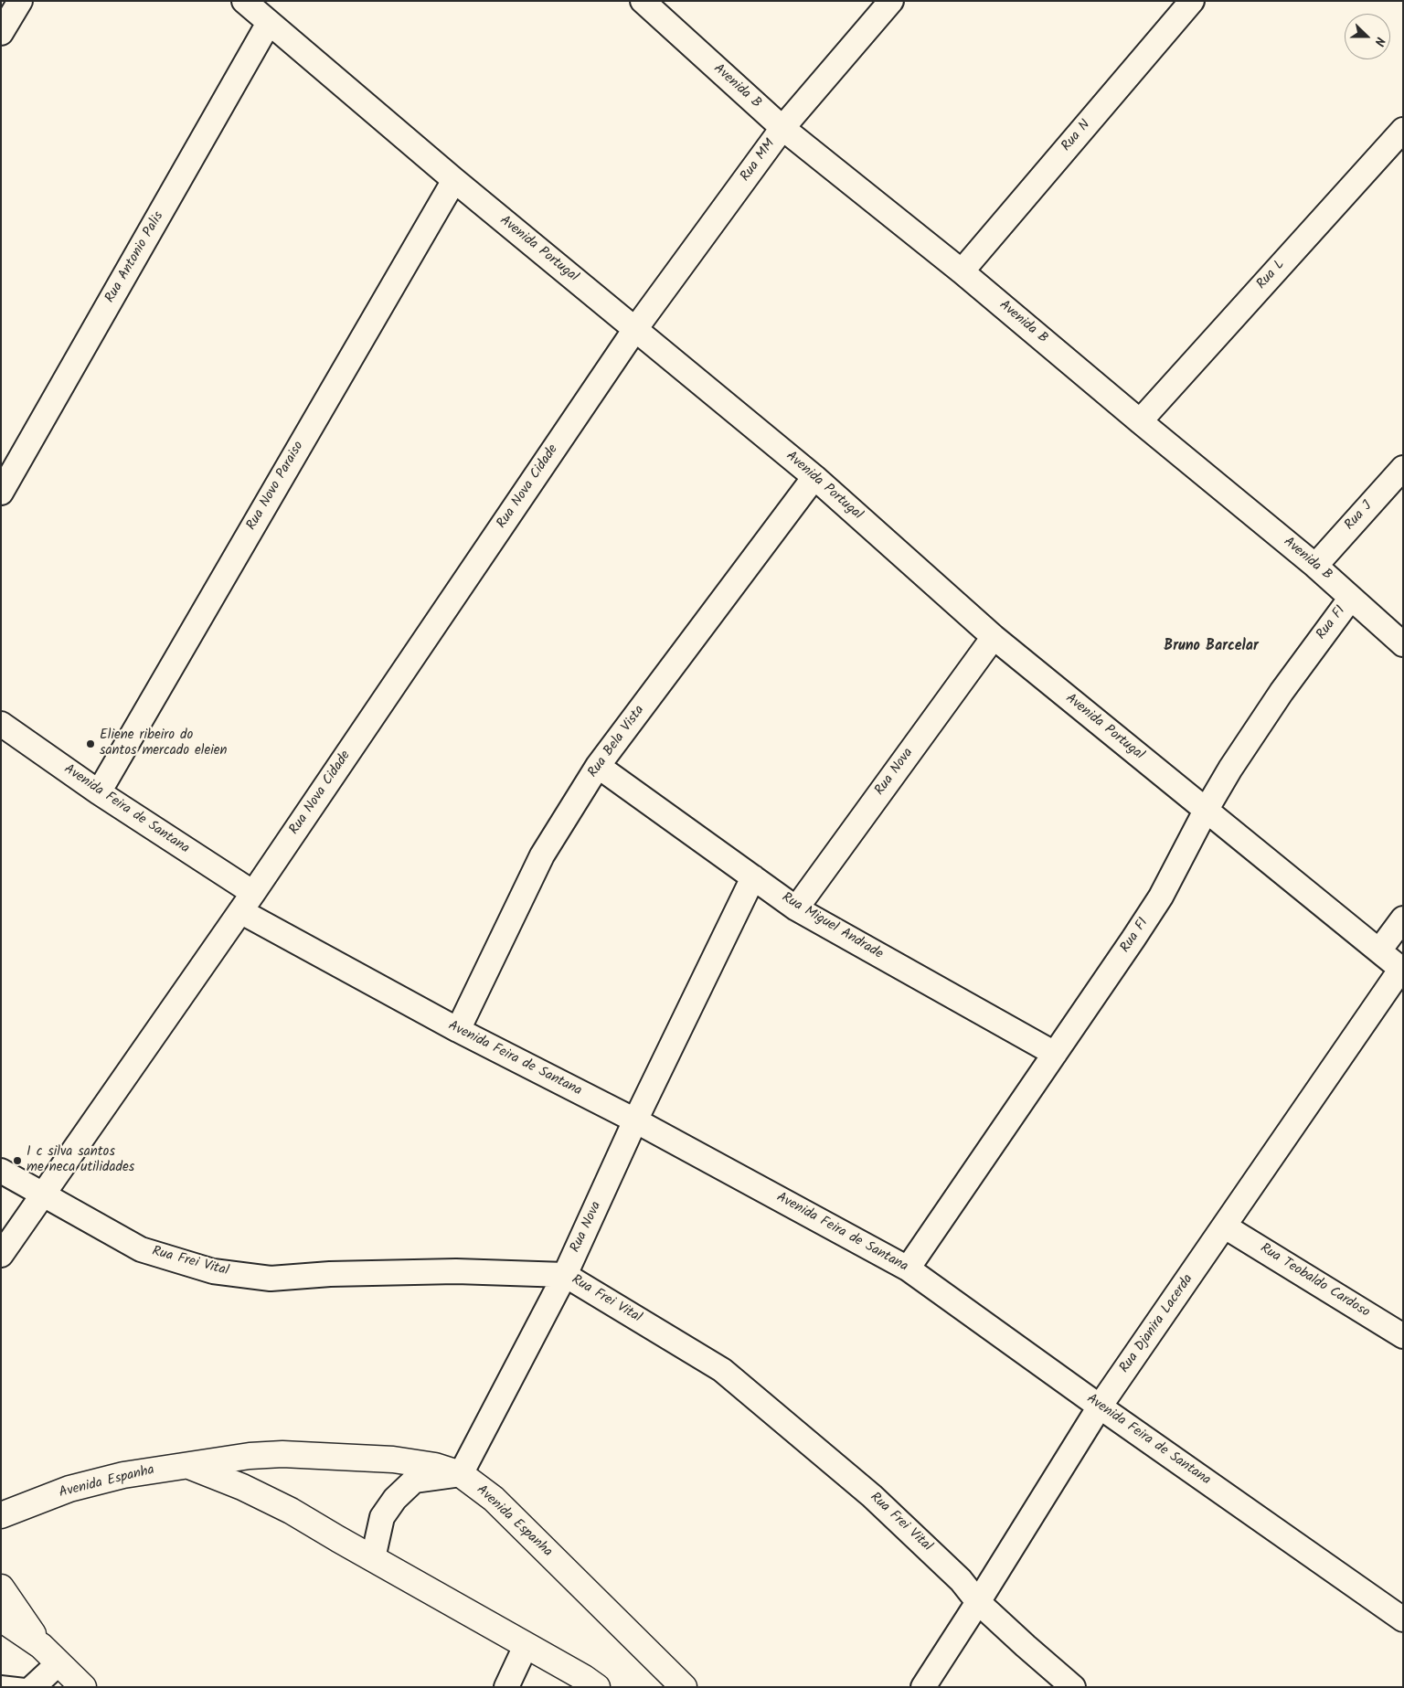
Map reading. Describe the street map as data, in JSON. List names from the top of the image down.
{
  "streets": {
    "street": [
      "Avenida B",
      "Rua N",
      "Rua MM",
      "Avenida Portugal",
      "Rua Antonio Palis",
      "Rua L",
      "Rua Novo Paraiso",
      "Rua Nova Cidade",
      "Rua J",
      "Rua F1",
      "Rua Bela Vista",
      "Rua Nova",
      "Avenida Feira de Santana",
      "Rua Miguel Andrade",
      "Rua Frei Vital",
      "Rua Teobaldo Cardoso",
      "Rua Djanira Lacerda",
      "Avenida Espanha"
    ]
  },
  "crossings": [
    ["Avenida B", "Rua N"],
    ["Avenida B", "Rua MM"],
    ["Avenida B", "Rua L"],
    ["Avenida B", "Rua J"],
    ["Avenida B", "Rua F1"],
    ["Rua MM", "Avenida Portugal"],
    ["Rua MM", "Rua Nova Cidade"],
    ["Avenida Portugal", "Rua Antonio Palis"],
    ["Avenida Portugal", "Rua Novo Paraiso"],
    ["Avenida Portugal", "Rua Nova Cidade"],
    ["Avenida Portugal", "Rua F1"],
    ["Avenida Portugal", "Rua Bela Vista"],
    ["Avenida Portugal", "Rua Nova"],
    ["Avenida Portugal", "Rua Djanira Lacerda"],
    ["Rua Novo Paraiso", "Avenida Feira de Santana"],
    ["Rua Nova Cidade", "Avenida Feira de Santana"],
    ["Rua Nova Cidade", "Rua Frei Vital"],
    ["Rua F1", "Avenida Feira de Santana"],
    ["Rua F1", "Rua Miguel Andrade"],
    ["Rua Bela Vista", "Avenida Feira de Santana"],
    ["Rua Bela Vista", "Rua Miguel Andrade"],
    ["Rua Nova", "Avenida Feira de Santana"],
    ["Rua Nova", "Rua Miguel Andrade"],
    ["Rua Nova", "Rua Frei Vital"],
    ["Rua Nova", "Avenida Espanha"],
    ["Avenida Feira de Santana", "Rua Djanira Lacerda"],
    ["Rua Frei Vital", "Rua Djanira Lacerda"],
    ["Rua Teobaldo Cardoso", "Rua Djanira Lacerda"]
  ],
  "districts": ["Bruno Barcelar"],
  "places": ["Eliene ribeiro do santos mercado eleien", "I c silva santos me neca utilidades"],
  "north": "right"
}
